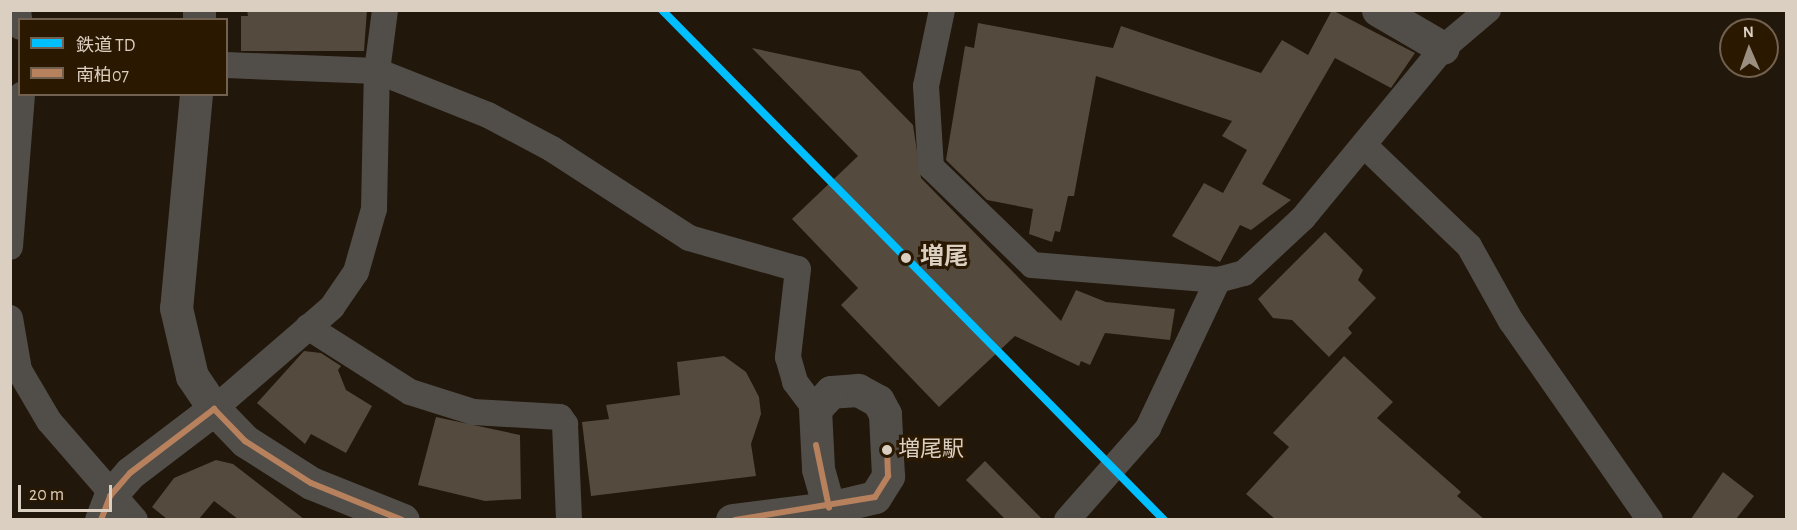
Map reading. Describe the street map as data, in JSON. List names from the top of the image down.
{
  "places": ["増尾", "増尾駅"],
  "lines": ["rail line TD", "transit line 南柏07"],
  "legend": ["鉄道 TD", "南柏07"],
  "scale_bar": "20 m",
  "north": "top"
}
